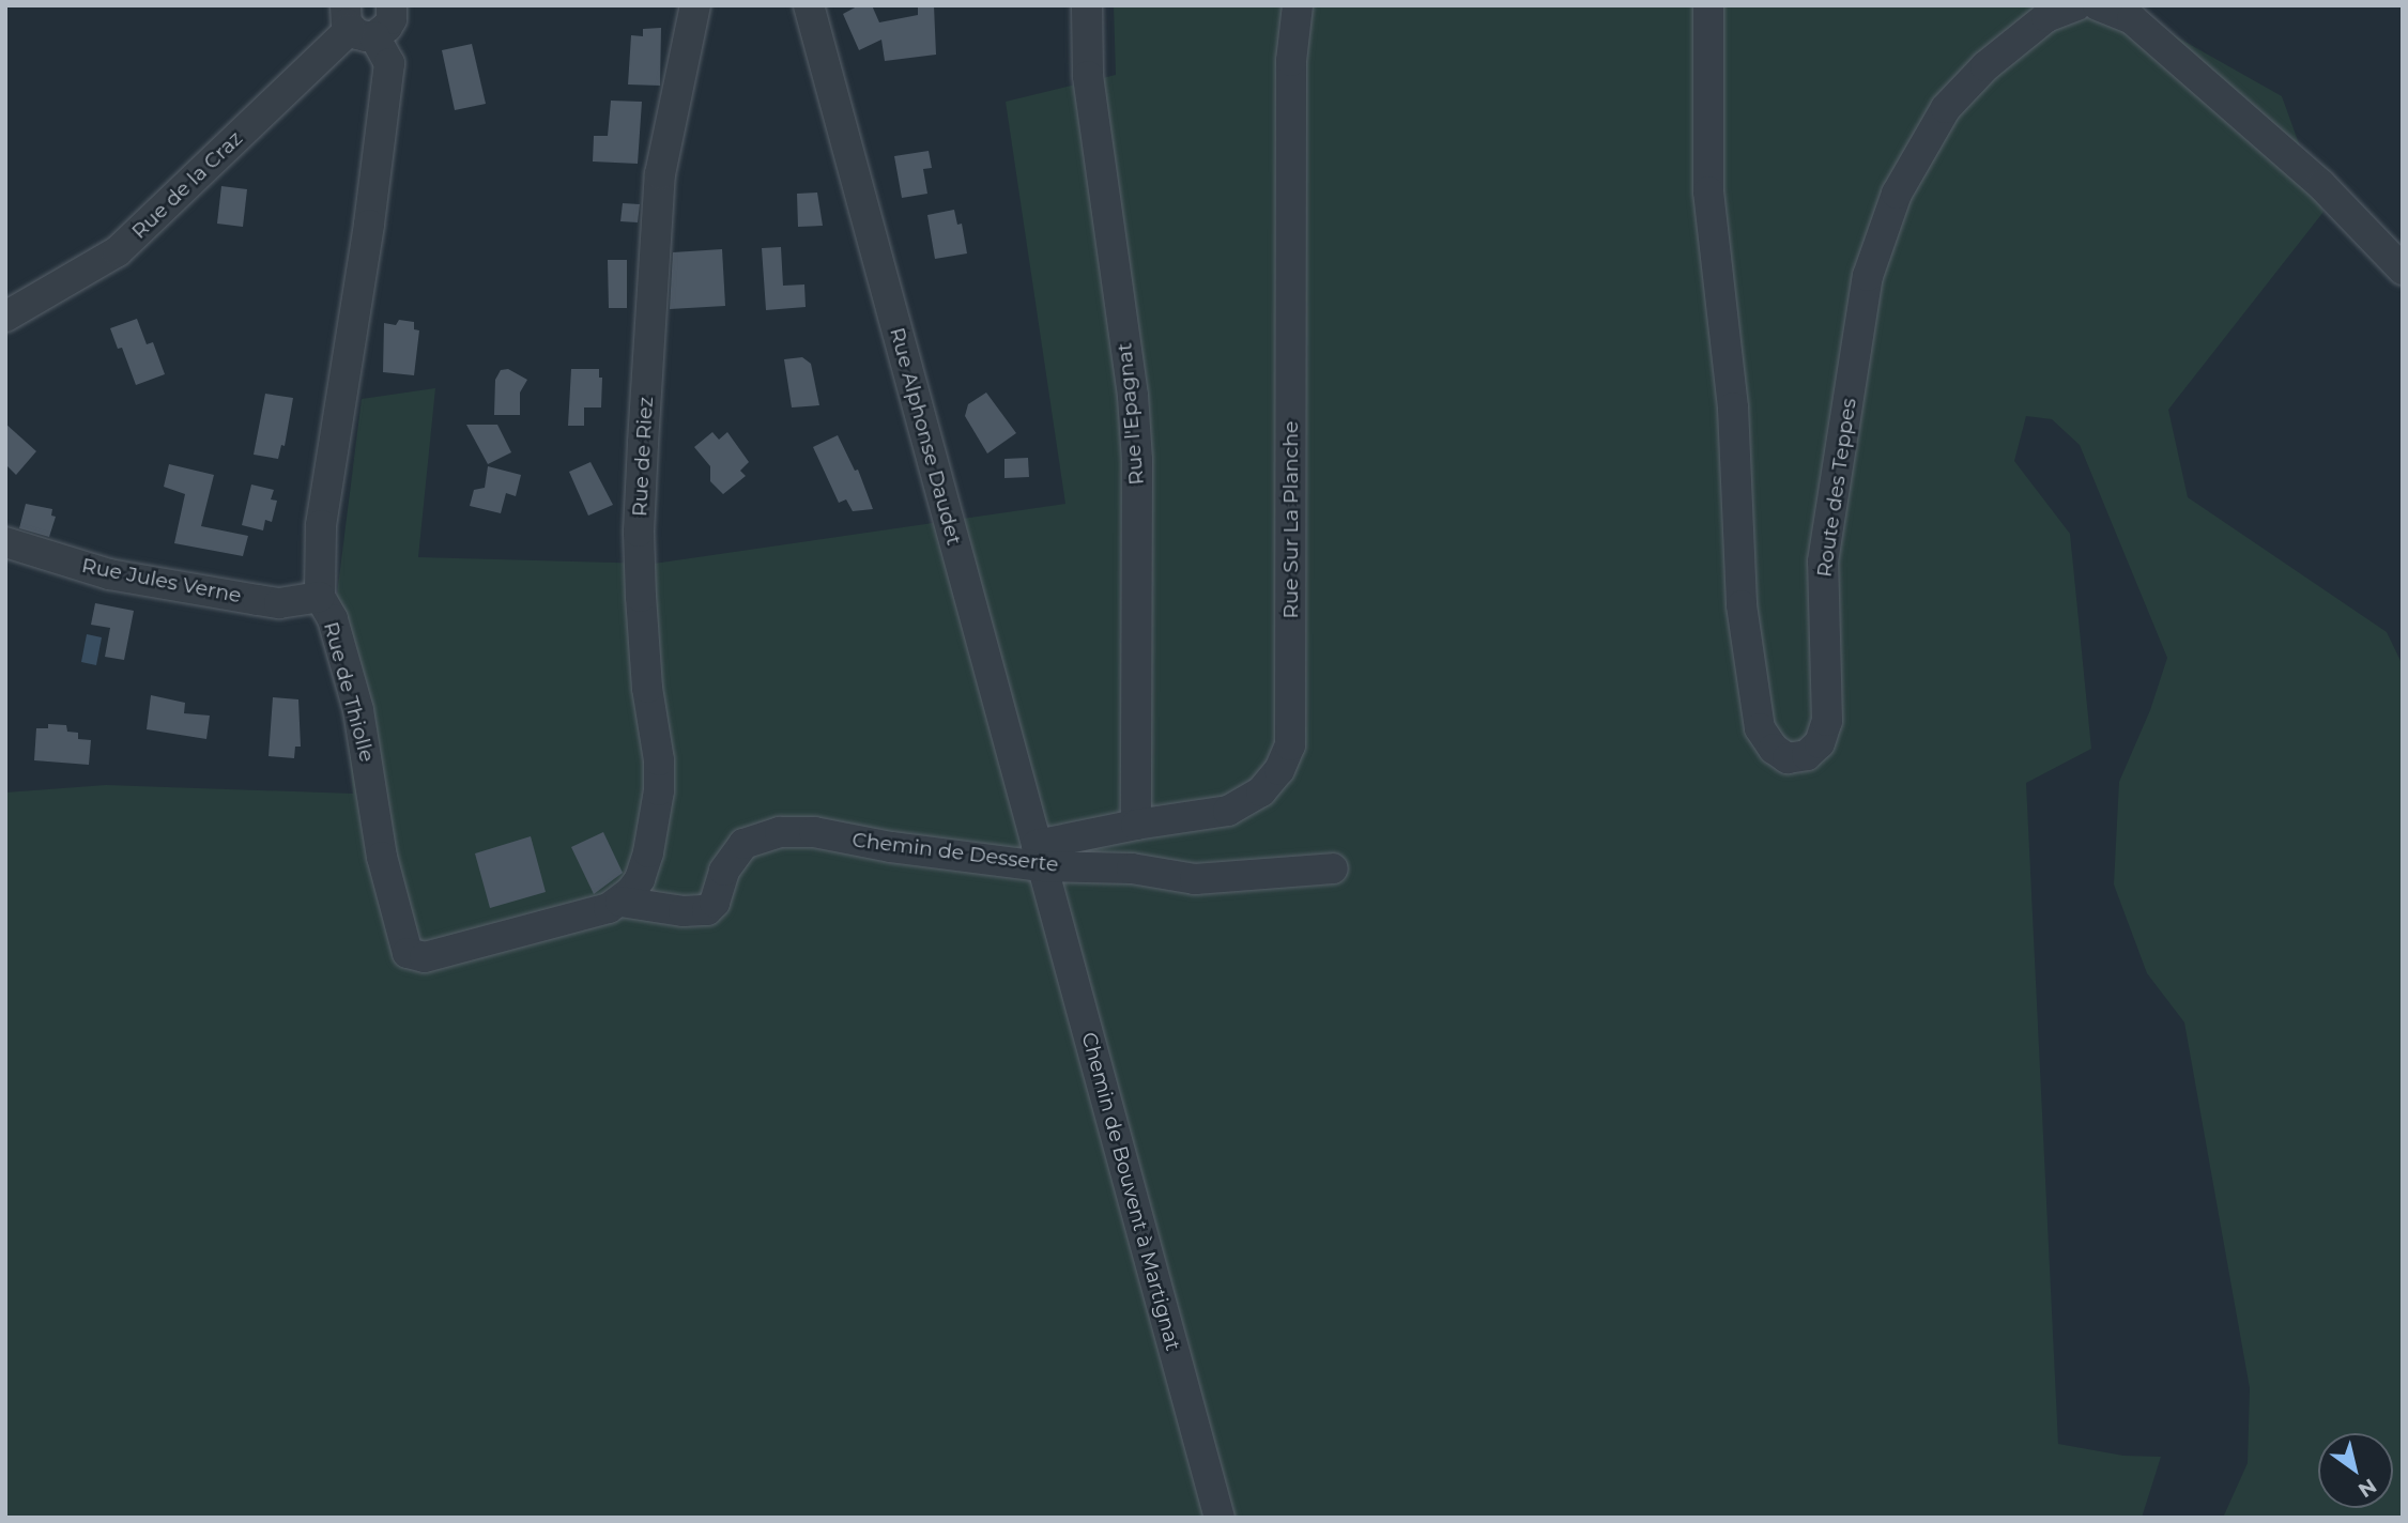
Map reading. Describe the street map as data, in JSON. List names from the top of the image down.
{
  "streets": {
    "street": [
      "Rue de la Craz",
      "Rue l'Epagnat",
      "Rue Alphonse Daudet",
      "Rue de Riez",
      "Route des Teppes",
      "Rue Sur La Planche",
      "Rue Jules Verne",
      "Rue de Thiolle",
      "Chemin de Desserte",
      "Chemin de Bouvent à Martignat"
    ]
  },
  "crossings": [
    ["Rue de la Craz", "Rue de Thiolle"],
    ["Rue l'Epagnat", "Rue Sur La Planche"],
    ["Rue Alphonse Daudet", "Rue Sur La Planche"],
    ["Rue Alphonse Daudet", "Chemin de Desserte"],
    ["Rue Alphonse Daudet", "Chemin de Bouvent à Martignat"],
    ["Rue de Riez", "Rue de Thiolle"],
    ["Rue de Riez", "Chemin de Desserte"],
    ["Rue Sur La Planche", "Chemin de Desserte"],
    ["Rue Sur La Planche", "Chemin de Bouvent à Martignat"],
    ["Rue Jules Verne", "Rue de Thiolle"],
    ["Rue de Thiolle", "Chemin de Desserte"],
    ["Chemin de Desserte", "Chemin de Bouvent à Martignat"]
  ],
  "north": "bottom right"
}
